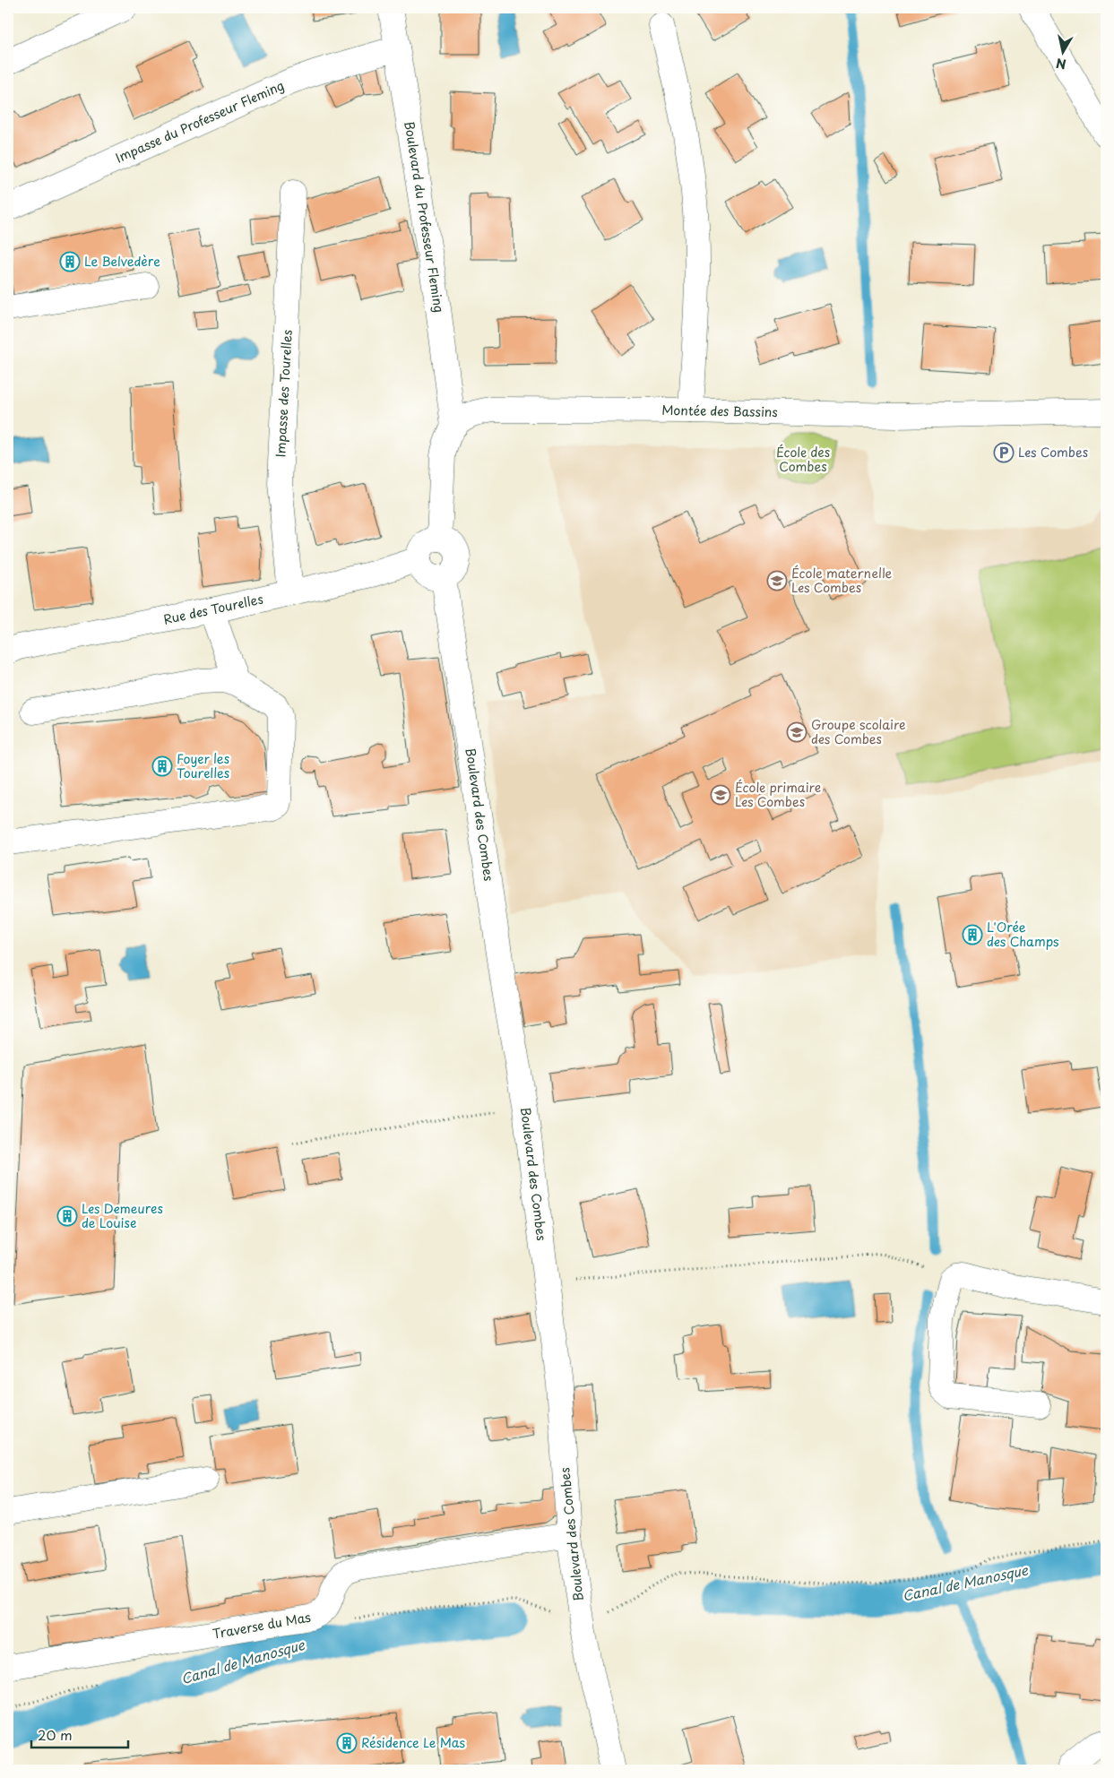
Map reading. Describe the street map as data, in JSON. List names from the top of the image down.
{
  "streets": {
    "street": [
      "Impasse du Professeur Fleming",
      "Boulevard du Professeur Fleming",
      "Impasse des Tourelles",
      "Montée des Bassins",
      "Rue des Tourelles",
      "Boulevard des Combes",
      "Traverse du Mas"
    ]
  },
  "crossings": [
    ["Impasse du Professeur Fleming", "Boulevard du Professeur Fleming"],
    ["Boulevard du Professeur Fleming", "Montée des Bassins"],
    ["Impasse des Tourelles", "Rue des Tourelles"],
    ["Rue des Tourelles", "Boulevard des Combes"],
    ["Boulevard des Combes", "Traverse du Mas"]
  ],
  "water": ["Canal de Manosque"],
  "parks": ["École des Combes"],
  "places": {
    "building": [
      "Le Belvedère",
      "Foyer les Tourelles",
      "L'Orée des Champs",
      "Les Demeures de Louise",
      "Résidence Le Mas"
    ],
    "parking": ["Les Combes"],
    "school or university": ["École maternelle Les Combes", "Groupe scolaire des Combes", "École primaire Les Combes"]
  },
  "scale_bar": "20 m",
  "north": "bottom"
}
